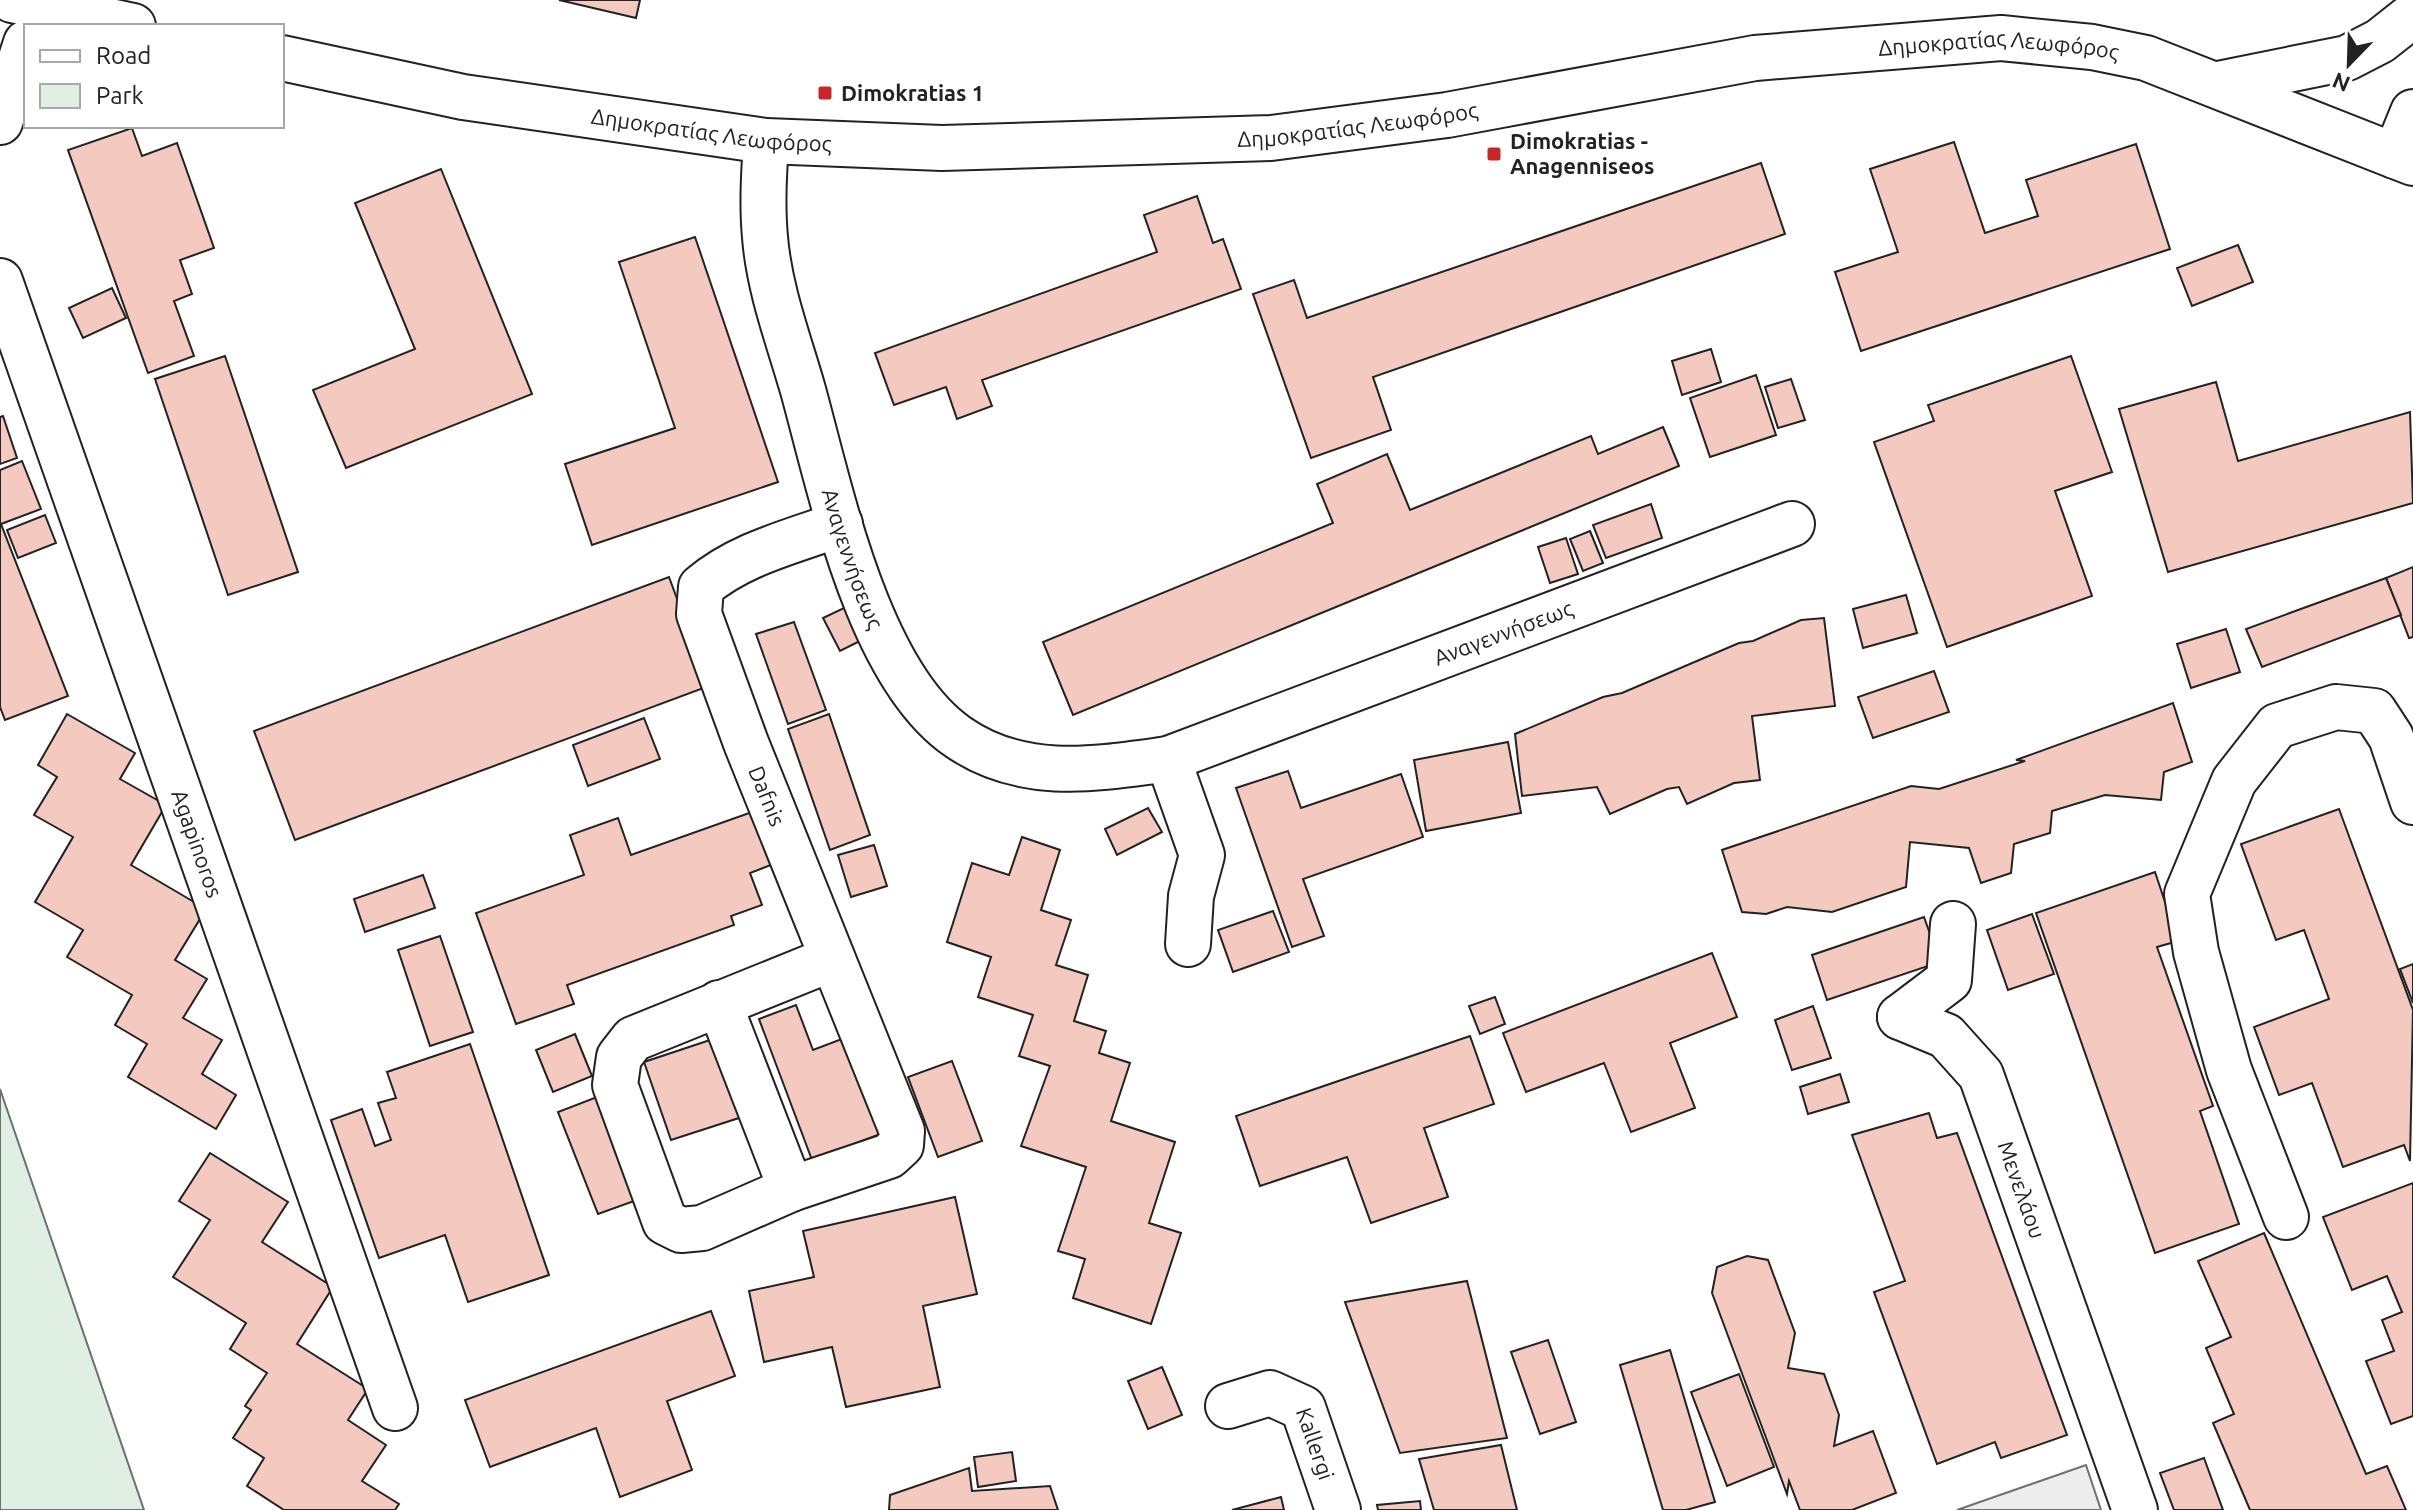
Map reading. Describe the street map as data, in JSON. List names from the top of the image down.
{
  "streets": {
    "street": [
      "Δημοκρατίας Λεωφόρος",
      "Αναγεννήσεως",
      "Dafnis",
      "Agapinoros",
      "Μενελάου",
      "Kallergi"
    ]
  },
  "crossings": [
    ["Δημοκρατίας Λεωφόρος", "Αναγεννήσεως"],
    ["Αναγεννήσεως", "Dafnis"]
  ],
  "places": {
    "transit": ["Dimokratias 1", "Dimokratias - Anagenniseos"]
  },
  "legend": ["Road", "Park"],
  "north": "bottom left"
}
